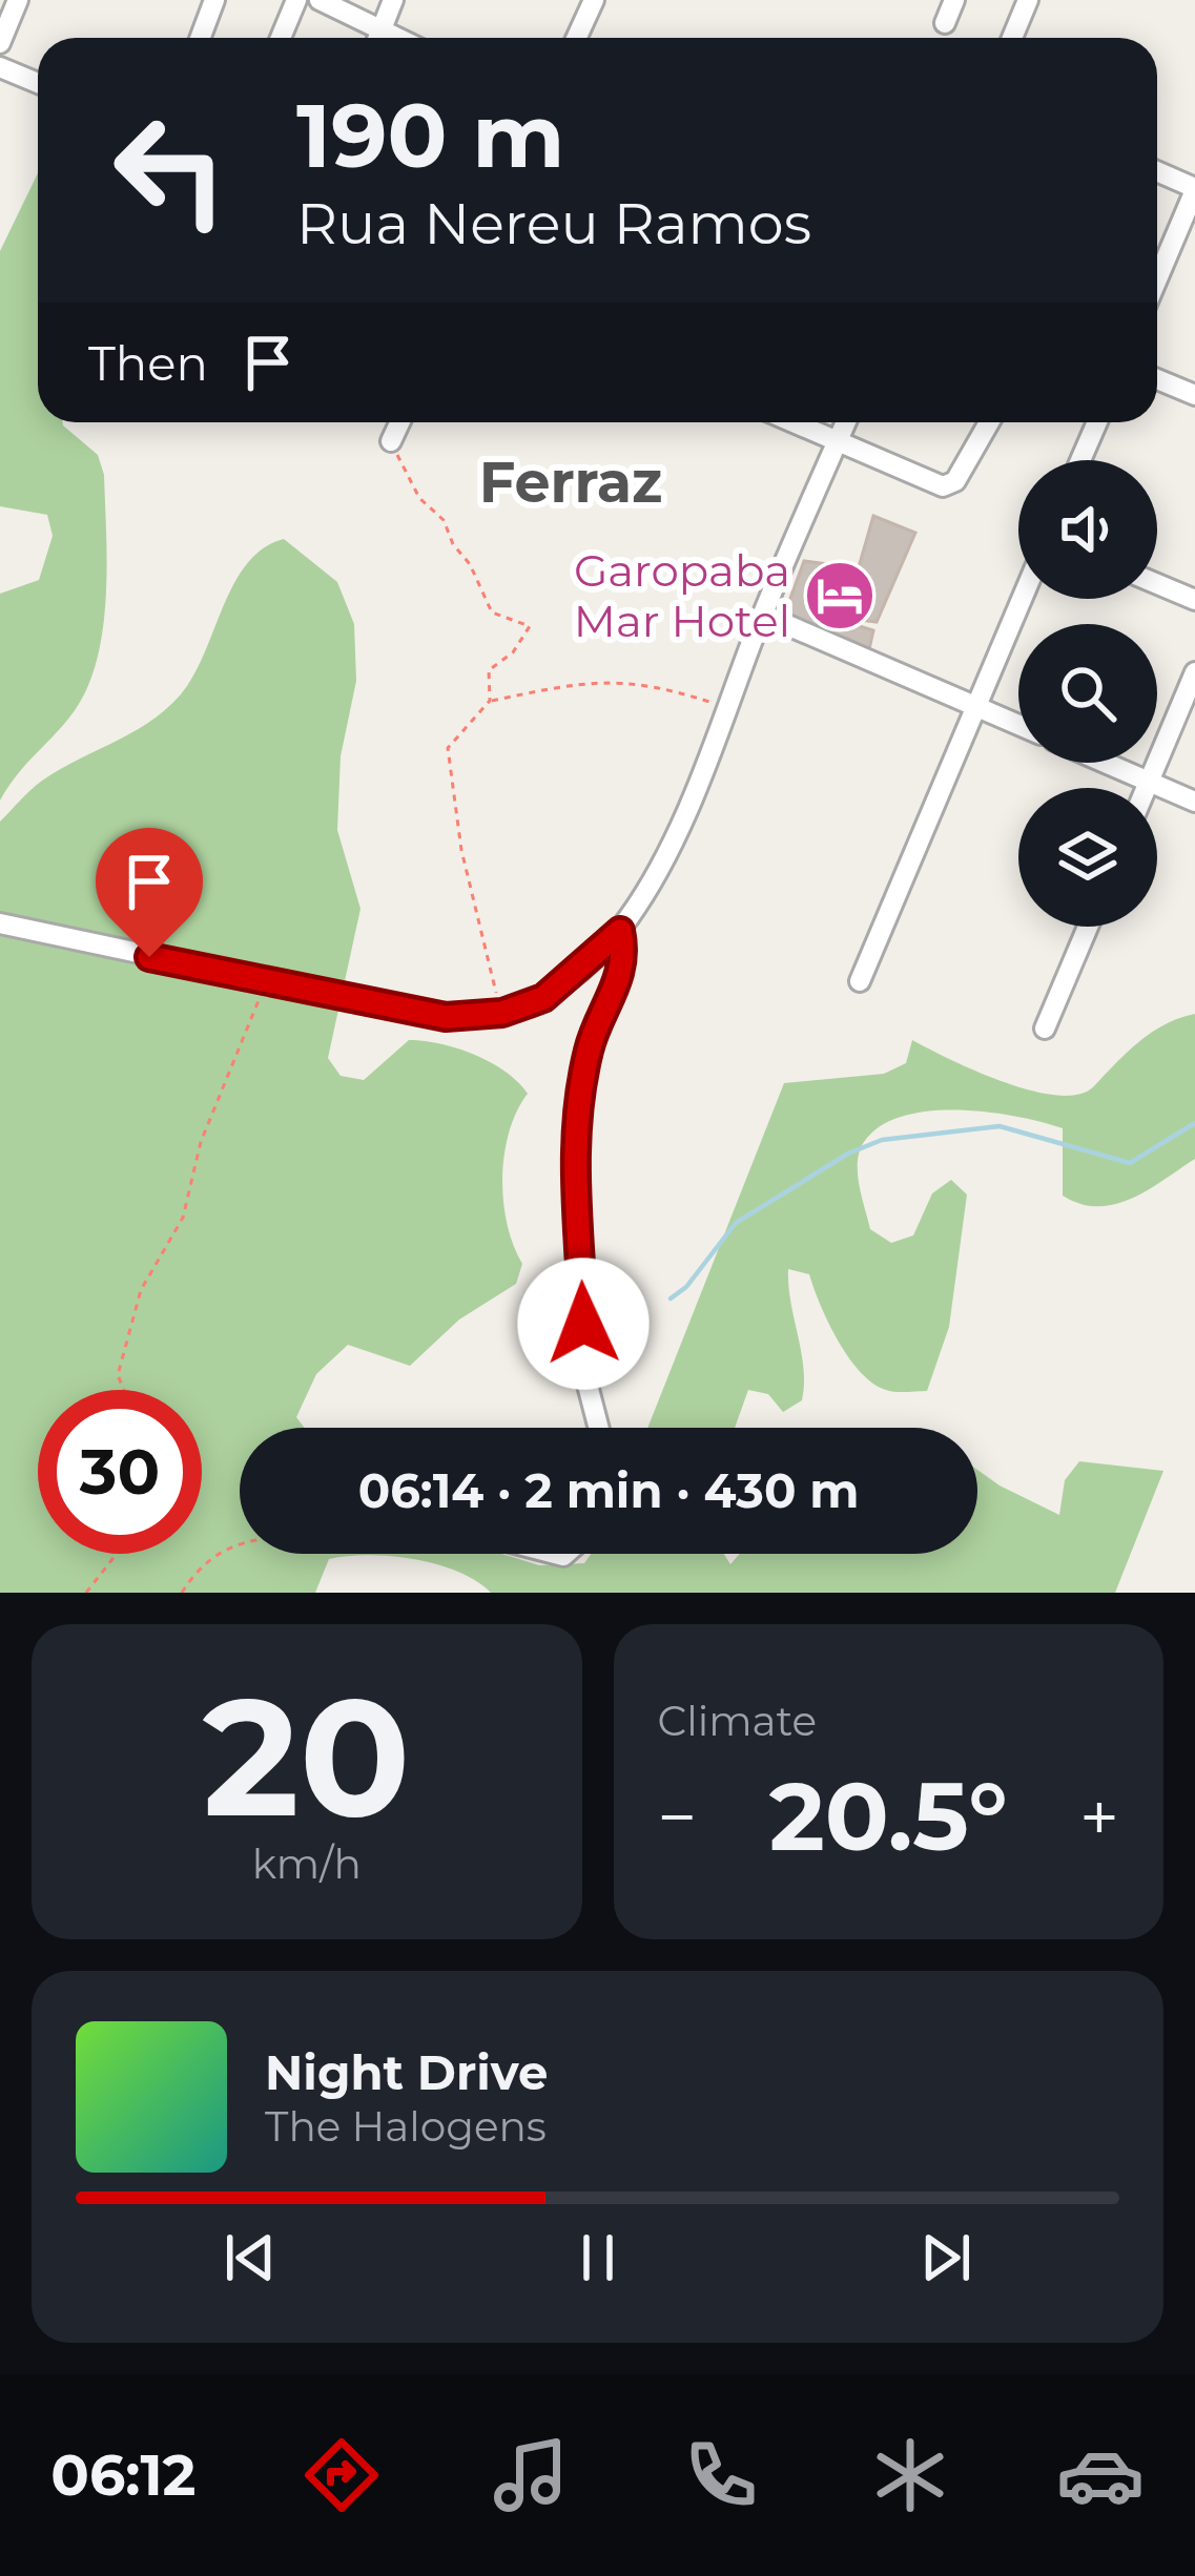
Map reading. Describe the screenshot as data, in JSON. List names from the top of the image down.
{
  "districts": ["Ferraz"],
  "places": {
    "hotel": ["Garopaba Mar Hotel"]
  },
  "page": {
    "turn": ["190 m", "Rua Nereu Ramos"],
    "then": "Then",
    "limit": "30",
    "trip": "06:14 · 2 min · 430 m",
    "tile": [
      ["20", "km/h"],
      "Climate"
    ],
    "heat": ["−", "20.5°", "+"],
    "song": ["Night Drive", "The Halogens"],
    "tabs": "06:12"
  }
}
